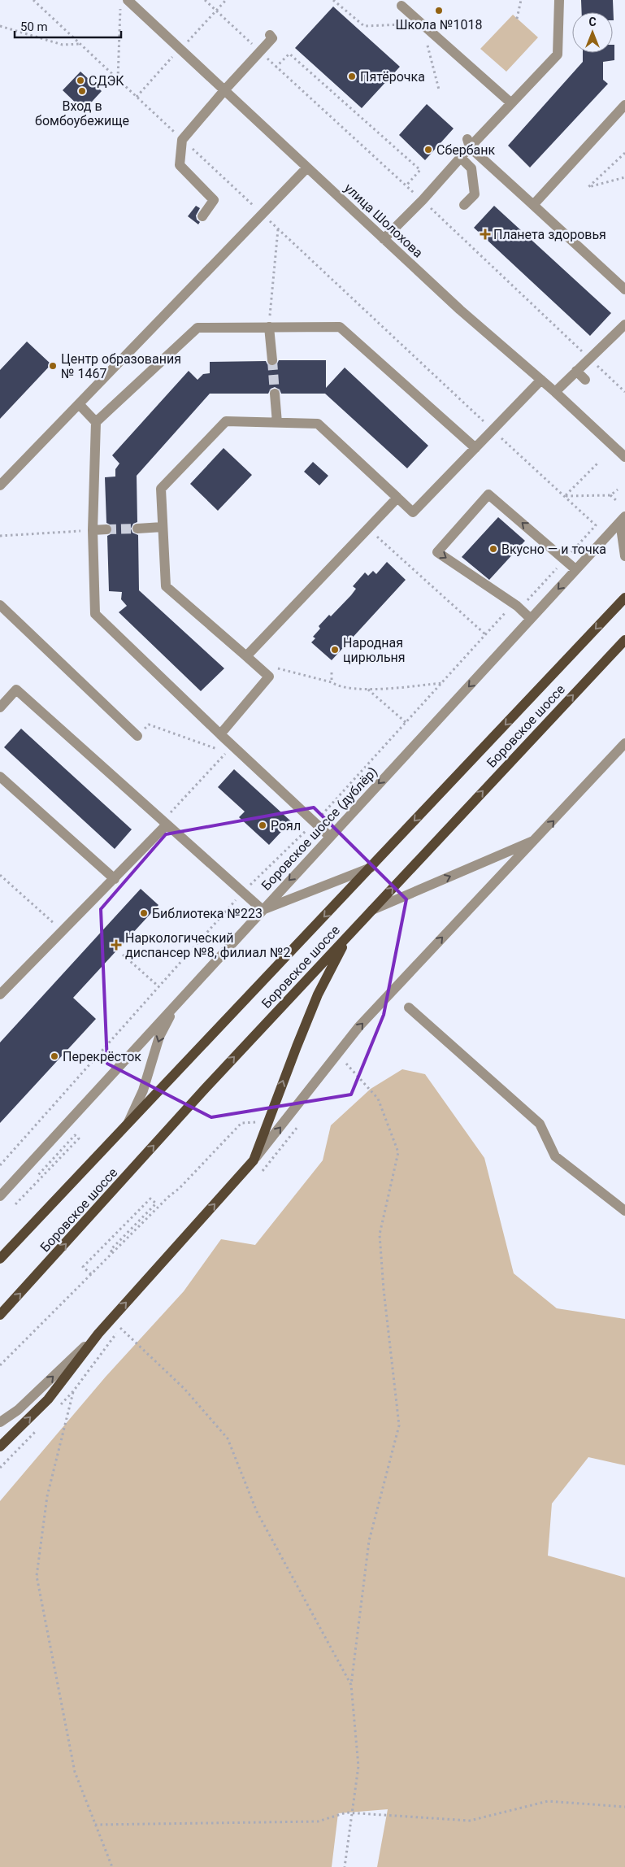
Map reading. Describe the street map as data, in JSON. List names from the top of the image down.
{
  "streets": {
    "main road": ["Боровское шоссе"],
    "street": ["улица Шолохова", "Боровское шоссе (дублёр)"]
  },
  "one_way": ["Боровское шоссе (дублёр)"],
  "places": {
    "other": [
      "Школа №1018",
      "Пятёрочка",
      "СДЭК",
      "Вход в бомбоубежище",
      "Сбербанк",
      "Центр образования № 1467",
      "Вкусно — и точка",
      "Народная цирюльня",
      "Роял",
      "Библиотека №223",
      "Перекрёсток"
    ],
    "health": ["Планета здоровья", "Наркологический диспансер №8, филиал №2"]
  },
  "scale_bar": "50 m",
  "north": "top"
}
